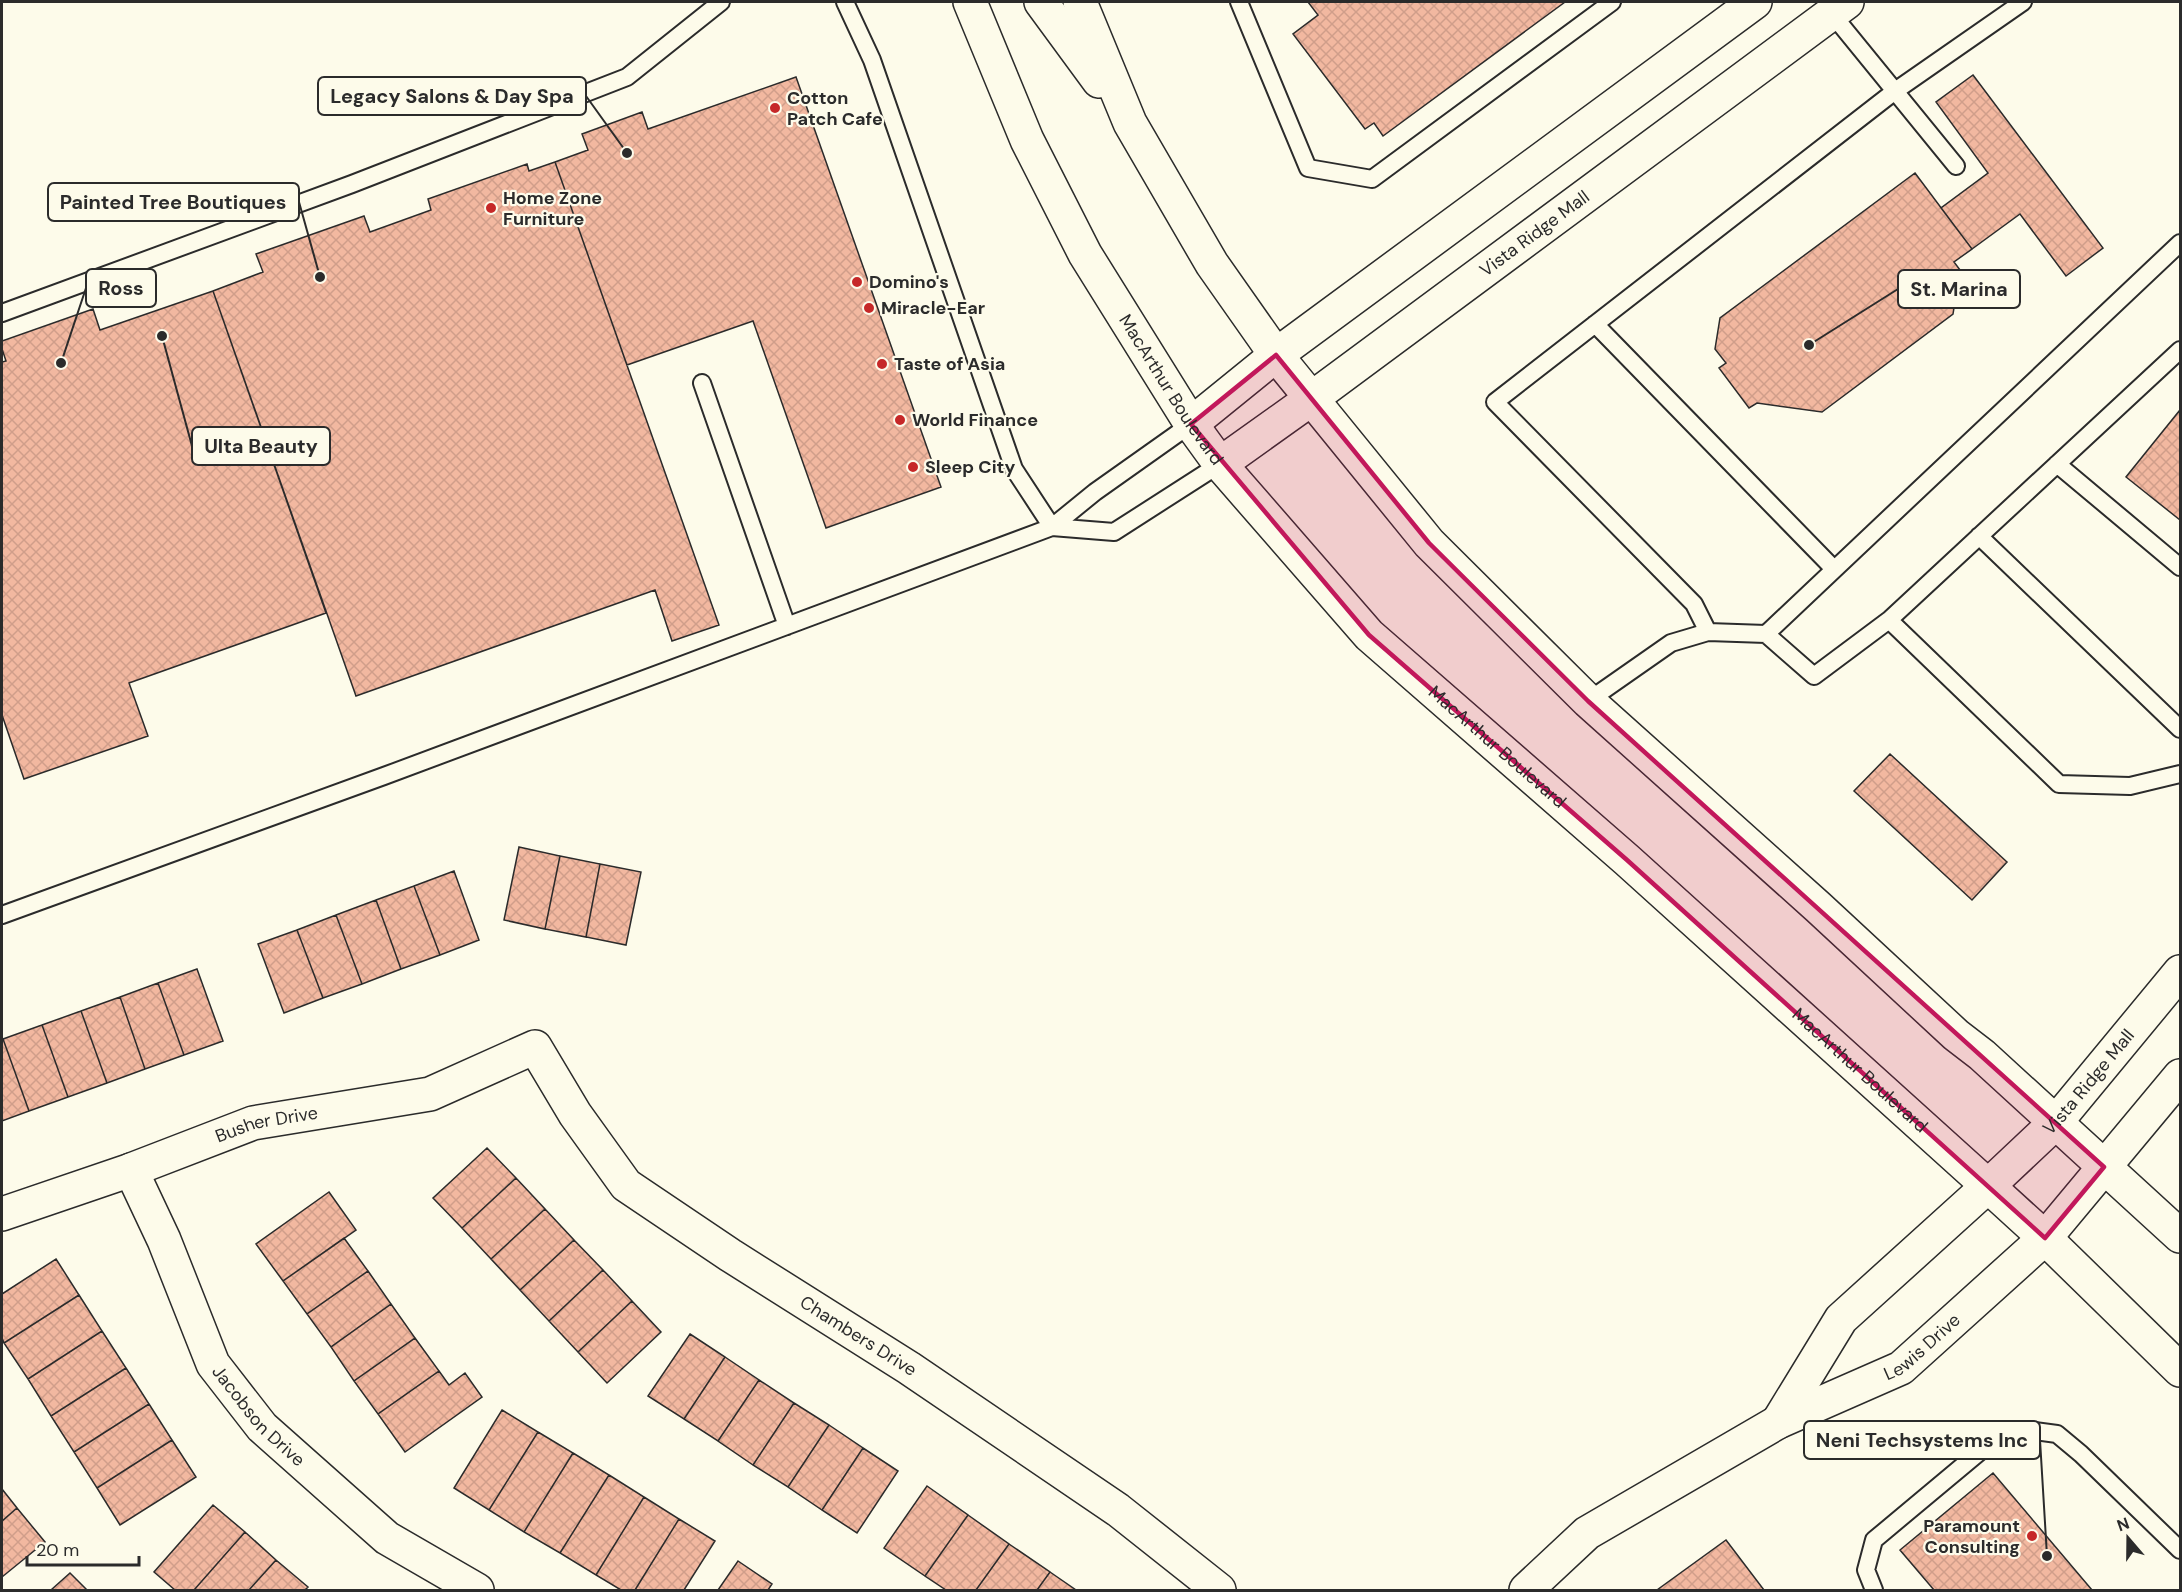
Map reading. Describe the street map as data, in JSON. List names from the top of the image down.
{
  "streets": {
    "street": [
      "Vista Ridge Mall",
      "MacArthur Boulevard",
      "Busher Drive",
      "Chambers Drive",
      "Lewis Drive",
      "Jacobson Drive"
    ]
  },
  "crossings": [
    ["Vista Ridge Mall", "MacArthur Boulevard"],
    ["Vista Ridge Mall", "Lewis Drive"],
    ["MacArthur Boulevard", "Lewis Drive"],
    ["Busher Drive", "Chambers Drive"],
    ["Busher Drive", "Jacobson Drive"]
  ],
  "places": [
    "Cotton Patch Cafe",
    "Legacy Salons & Day Spa",
    "Home Zone Furniture",
    "Painted Tree Boutiques",
    "Domino's",
    "Miracle-Ear",
    "Ulta Beauty",
    "St. Marina",
    "Ross",
    "Taste of Asia",
    "World Finance",
    "Sleep City",
    "Paramount Consulting",
    "Neni Techsystems Inc"
  ],
  "scale_bar": "20 m",
  "north": "top"
}
